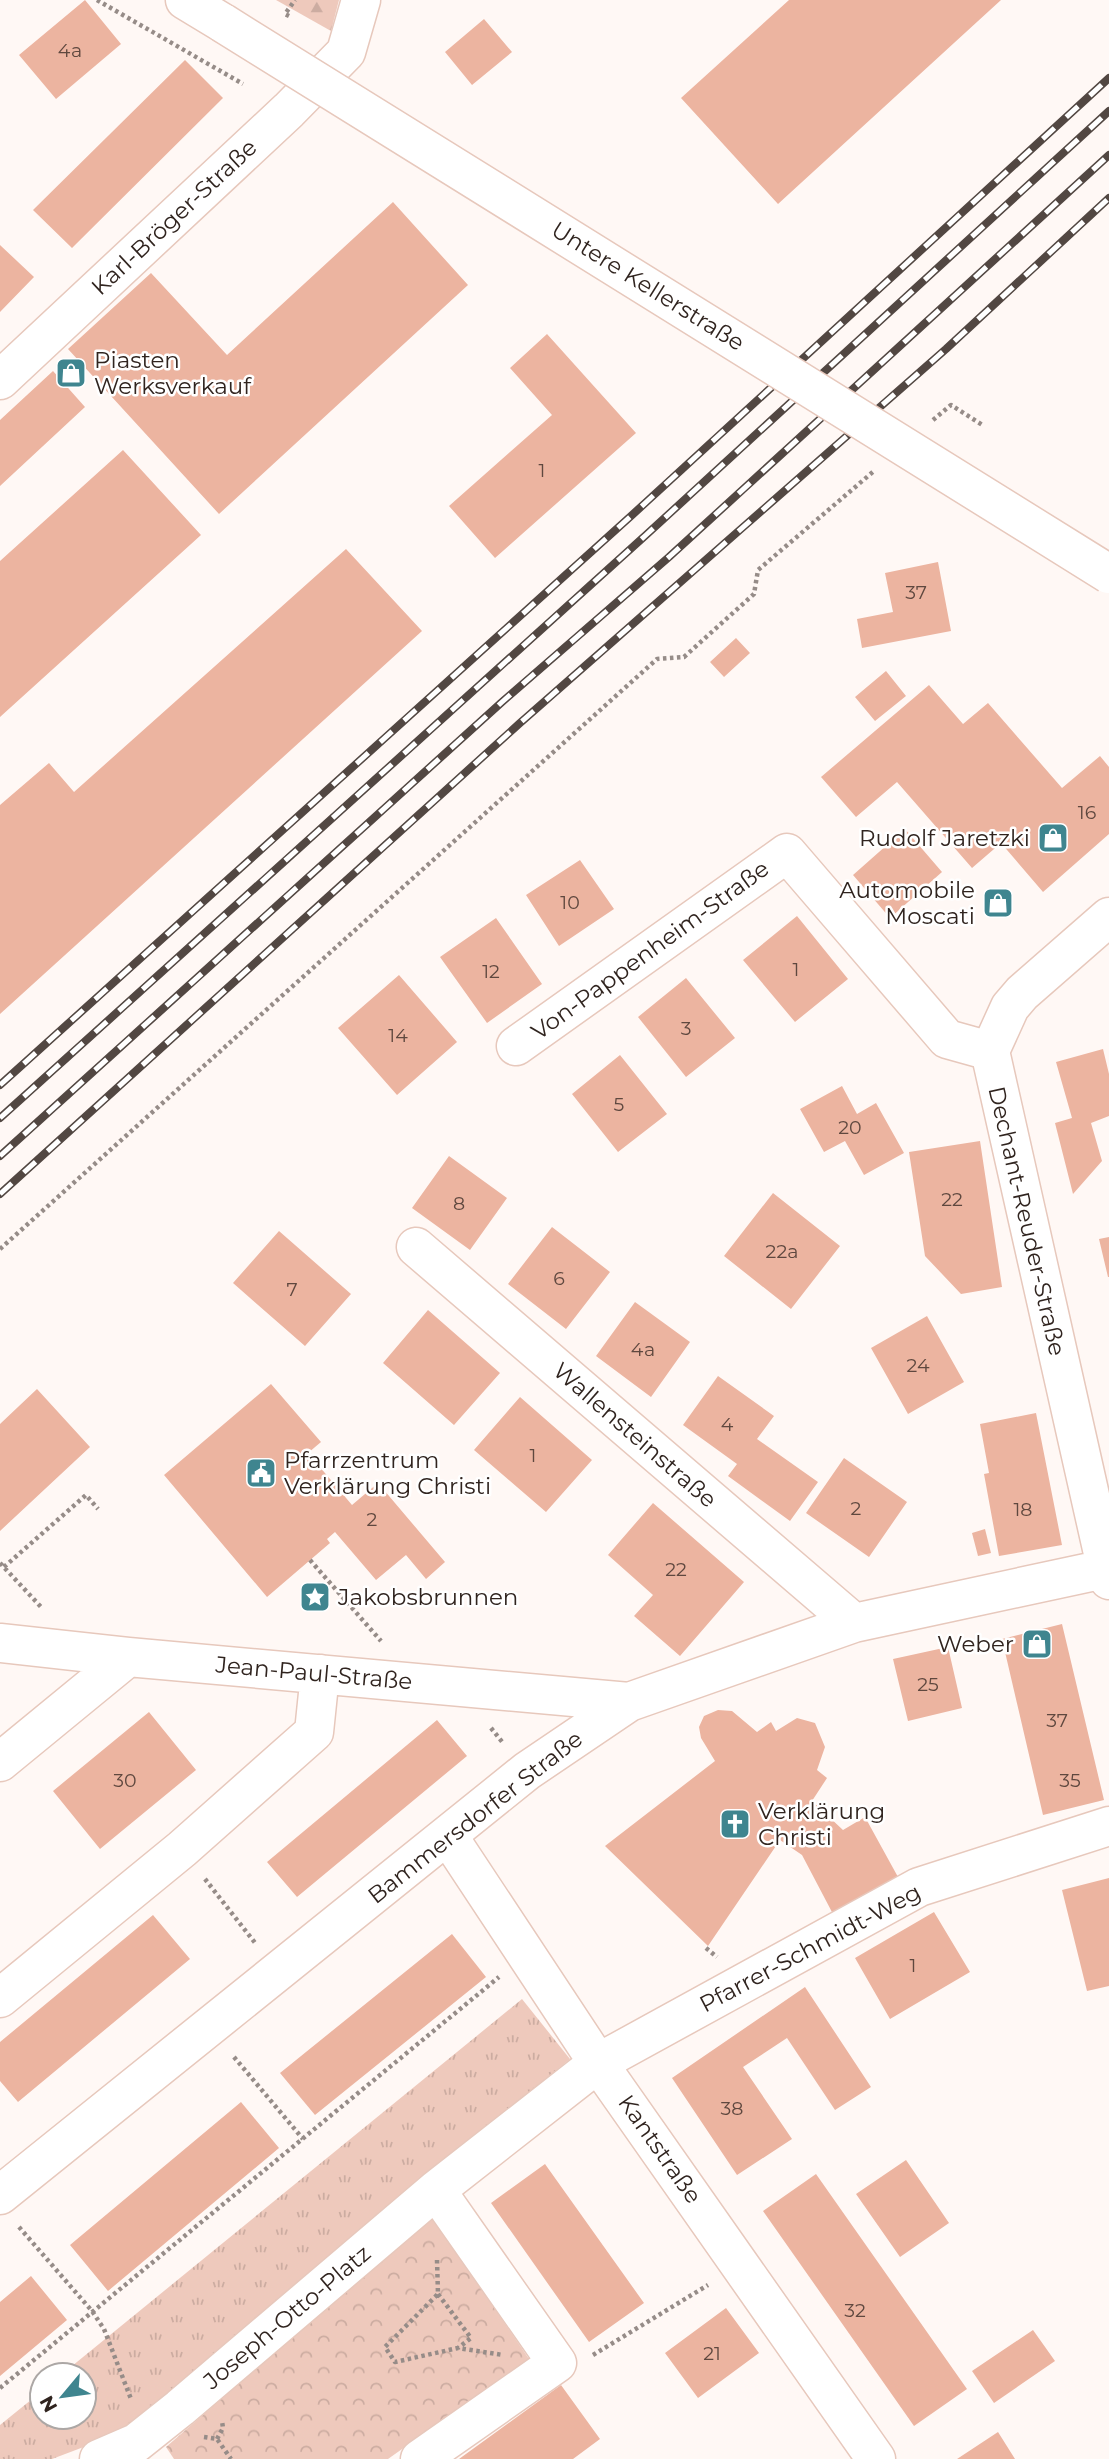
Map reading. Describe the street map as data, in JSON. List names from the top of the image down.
{
  "streets": {
    "street": [
      "Karl-Bröger-Straße",
      "Untere Kellerstraße",
      "Von-Pappenheim-Straße",
      "Dechant-Reuder-Straße",
      "Wallensteinstraße",
      "Jean-Paul-Straße",
      "Bammersdorfer Straße",
      "Pfarrer-Schmidt-Weg",
      "Kantstraße",
      "Joseph-Otto-Platz"
    ]
  },
  "crossings": [
    ["Von-Pappenheim-Straße", "Dechant-Reuder-Straße"],
    ["Dechant-Reuder-Straße", "Bammersdorfer Straße"],
    ["Wallensteinstraße", "Bammersdorfer Straße"],
    ["Jean-Paul-Straße", "Bammersdorfer Straße"],
    ["Bammersdorfer Straße", "Kantstraße"],
    ["Pfarrer-Schmidt-Weg", "Kantstraße"],
    ["Pfarrer-Schmidt-Weg", "Joseph-Otto-Platz"],
    ["Kantstraße", "Joseph-Otto-Platz"]
  ],
  "places": {
    "shop": [
      "Piasten Werksverkauf",
      "Rudolf Jaretzki",
      "Automobile Moscati",
      "Weber"
    ],
    "public building": ["Pfarrzentrum Verklärung Christi"],
    "place": ["Jakobsbrunnen"],
    "church": ["Verklärung Christi"]
  },
  "house_numbers": [
    "4a",
    "1",
    "37",
    "16",
    "10",
    "1",
    "12",
    "3",
    "14",
    "5",
    "20",
    "22",
    "8",
    "22a",
    "6",
    "7",
    "4a",
    "24",
    "4",
    "1",
    "2",
    "18",
    "2",
    "22",
    "25",
    "37",
    "30",
    "35",
    "1",
    "38",
    "32",
    "21"
  ],
  "north": "bottom left"
}
